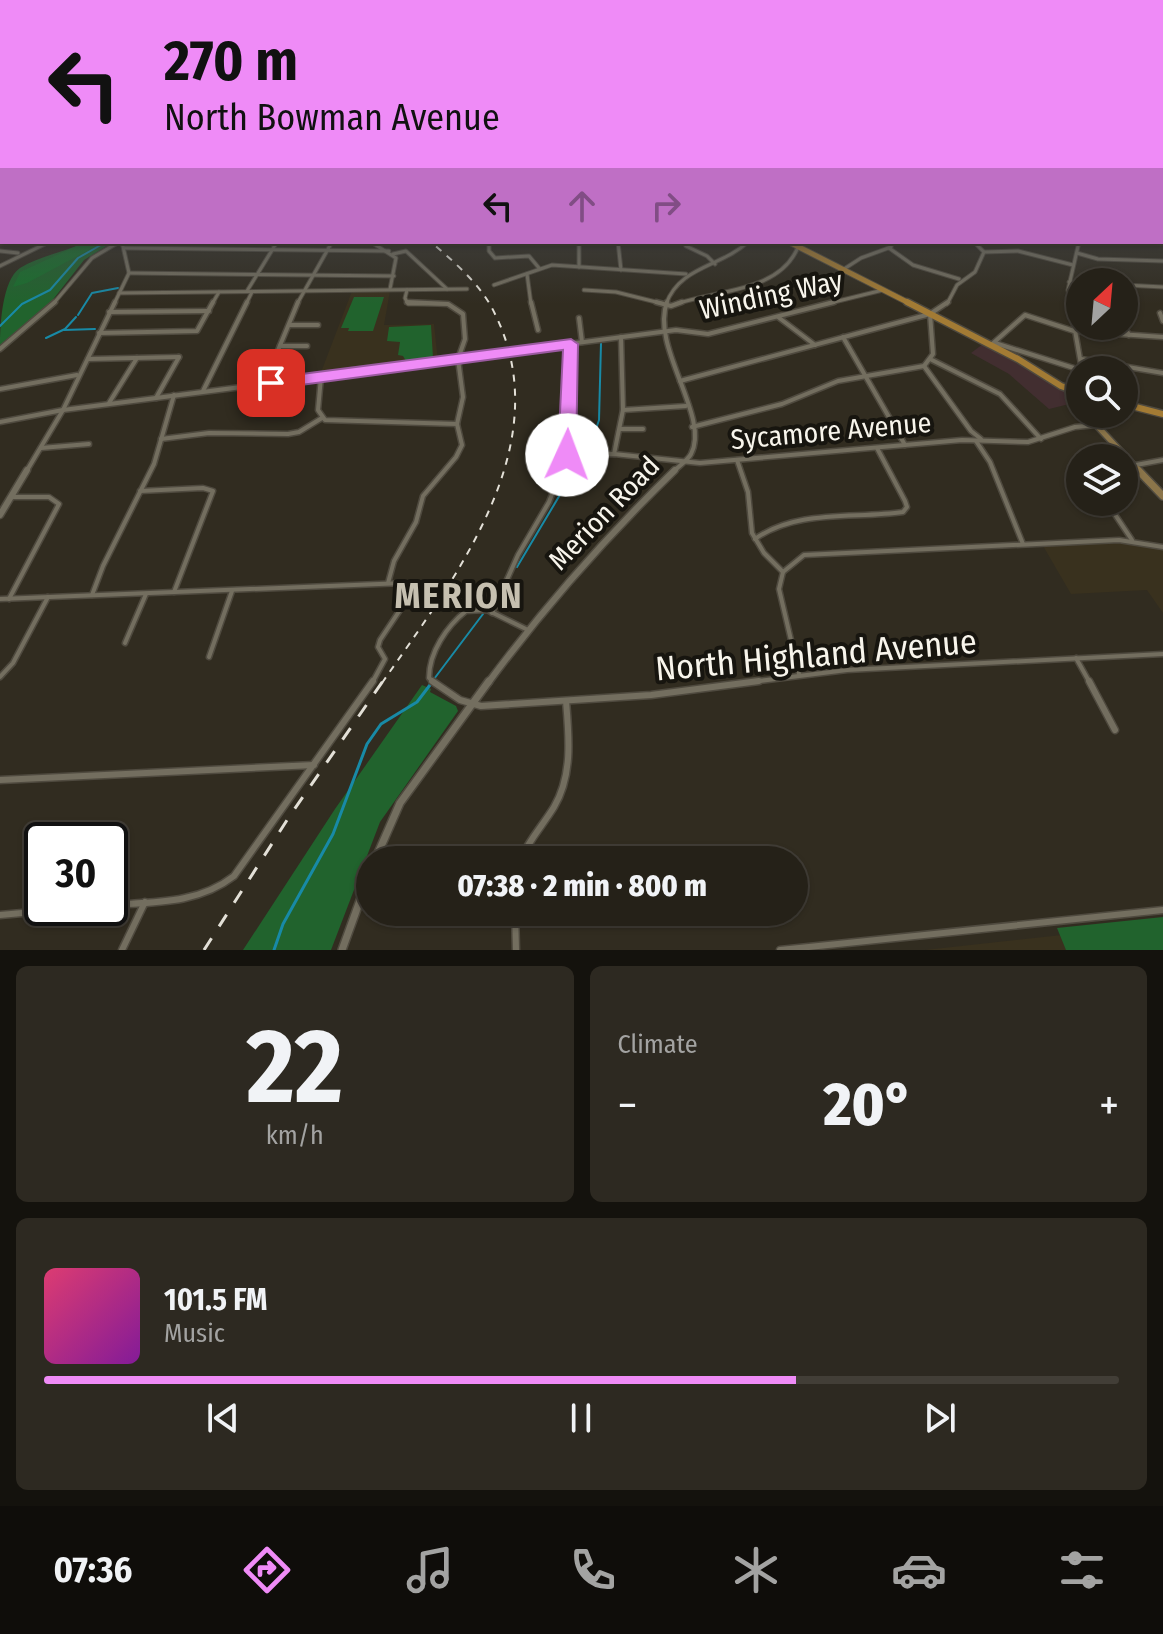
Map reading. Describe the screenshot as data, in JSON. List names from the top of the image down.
{
  "streets": {
    "street": [
      "Winding Way",
      "Sycamore Avenue",
      "Merion Road",
      "North Highland Avenue"
    ]
  },
  "crossings": [
    ["Winding Way", "Merion Road"],
    ["Sycamore Avenue", "Merion Road"],
    ["Merion Road", "North Highland Avenue"]
  ],
  "districts": ["MERION"],
  "north": "top right",
  "page": {
    "turn": ["270 m", "North Bowman Avenue"],
    "limit": "30",
    "trip": "07:38 · 2 min · 800 m",
    "tile": [
      ["22", "km/h"],
      "Climate"
    ],
    "heat": ["−", "20°", "+"],
    "song": ["101.5 FM", "Music"],
    "tabs": "07:36"
  }
}
